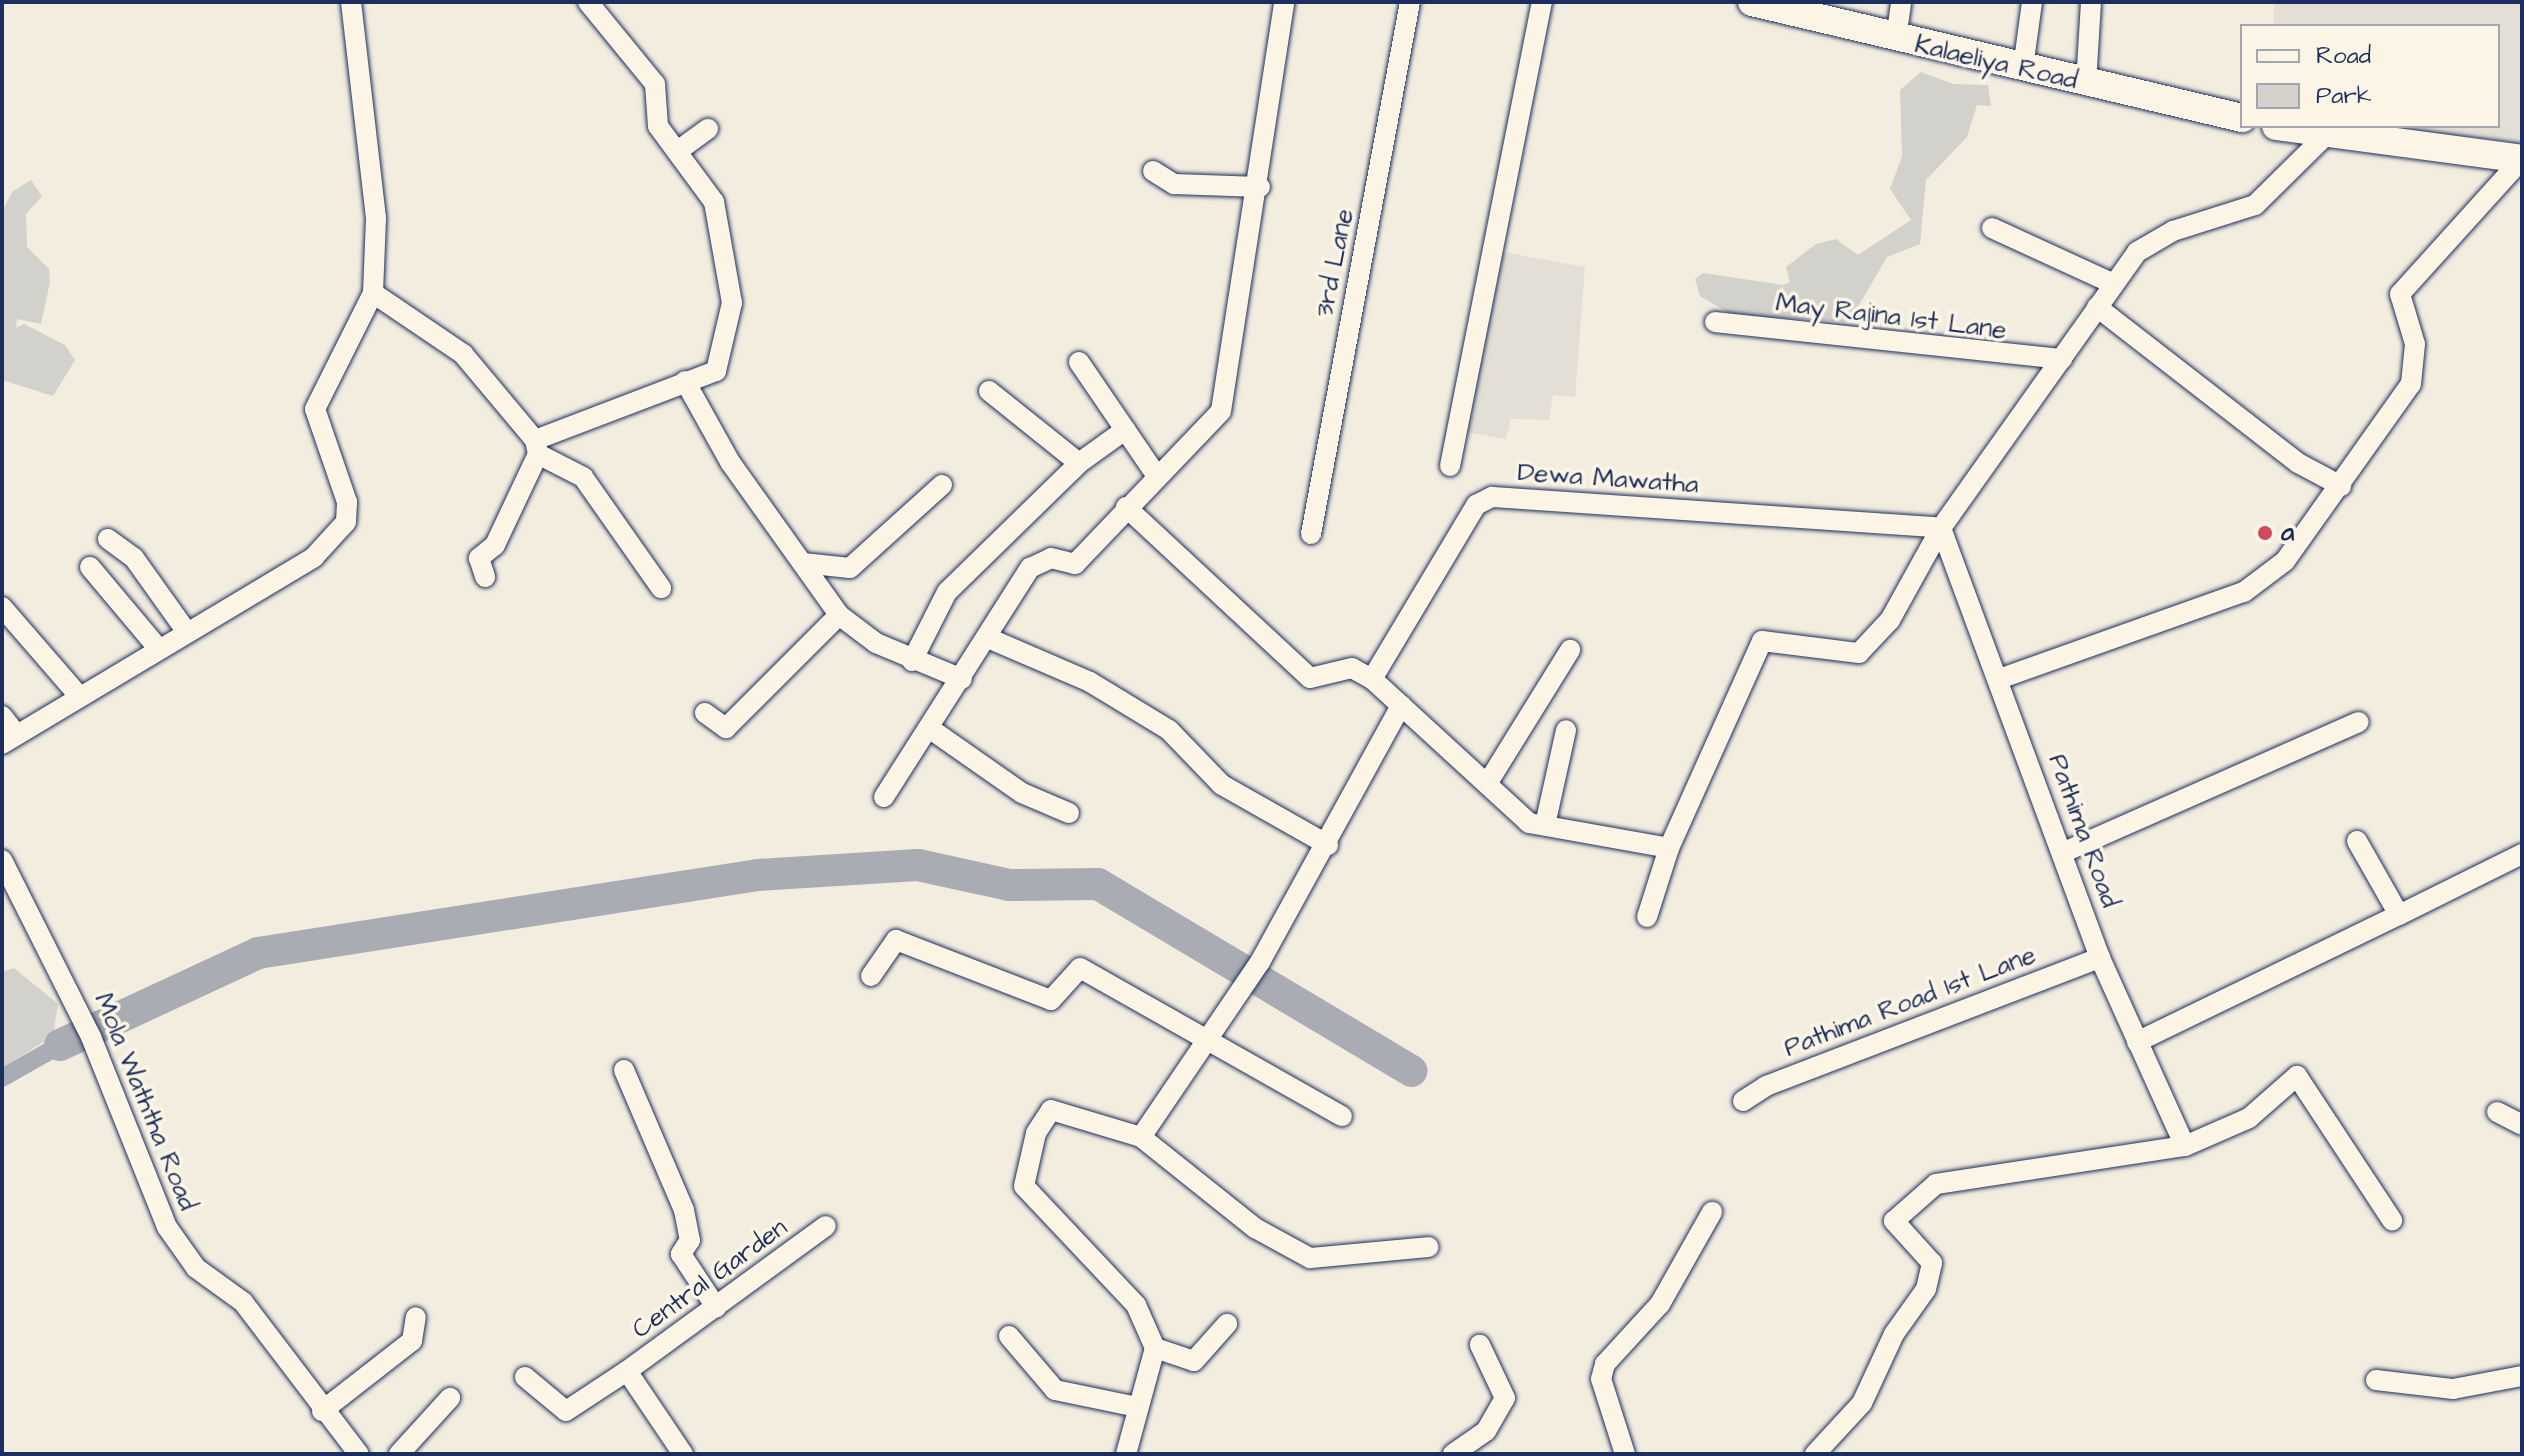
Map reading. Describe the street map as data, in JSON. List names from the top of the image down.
{
  "streets": {
    "street": [
      "Kalaeliya Road",
      "3rd Lane",
      "May Rajina 1st Lane",
      "Dewa Mawatha",
      "Pathima Road",
      "Pathima Road 1st Lane",
      "Mola Waththa Road",
      "Central Garden"
    ]
  },
  "crossings": [
    ["Dewa Mawatha", "Pathima Road"],
    ["Pathima Road", "Pathima Road 1st Lane"]
  ],
  "places": ["a"],
  "legend": ["Road", "Park"]
}
